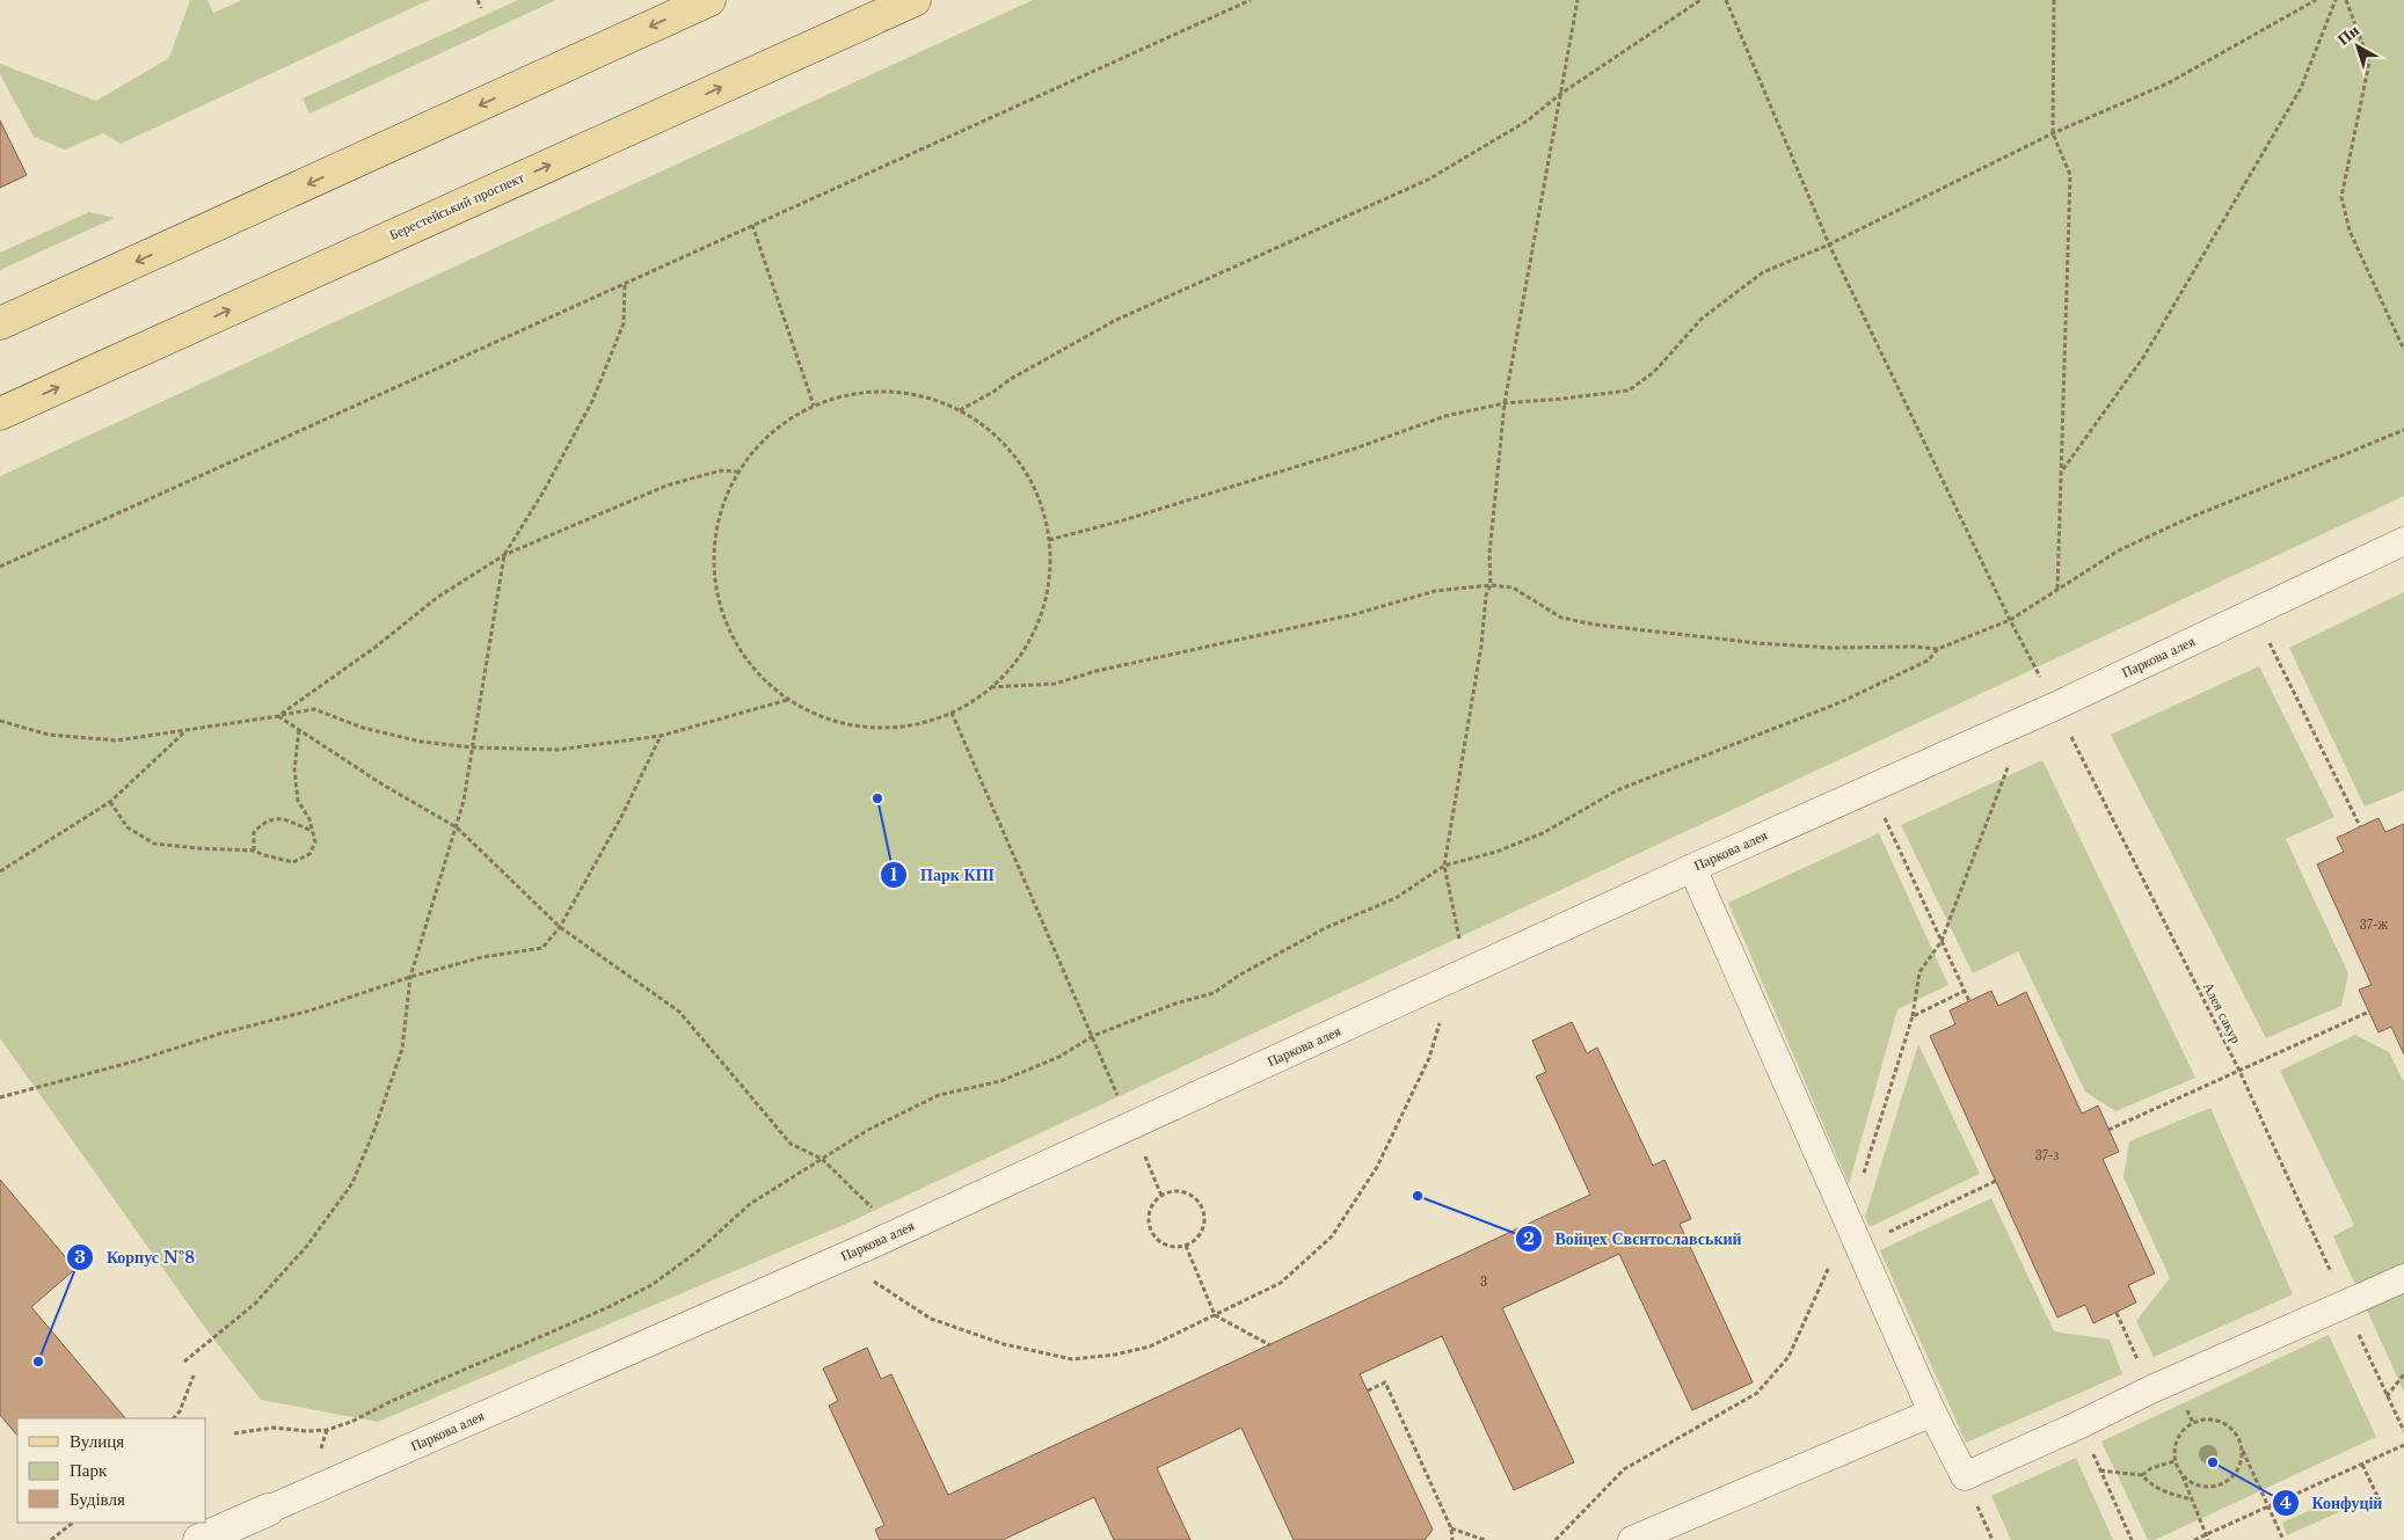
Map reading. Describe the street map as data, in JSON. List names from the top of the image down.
{
  "streets": {
    "main road": ["Берестейський проспект"],
    "street": ["Паркова алея"],
    "path": ["Алея сакур"]
  },
  "places": [
    "Парк КПІ",
    "Войцех Свєнтославський",
    "Корпус №8",
    "Конфуцій"
  ],
  "house_numbers": ["37-Ж", "37-З", "3"],
  "legend": ["Вулиця", "Парк", "Будівля"],
  "north": "top left"
}
